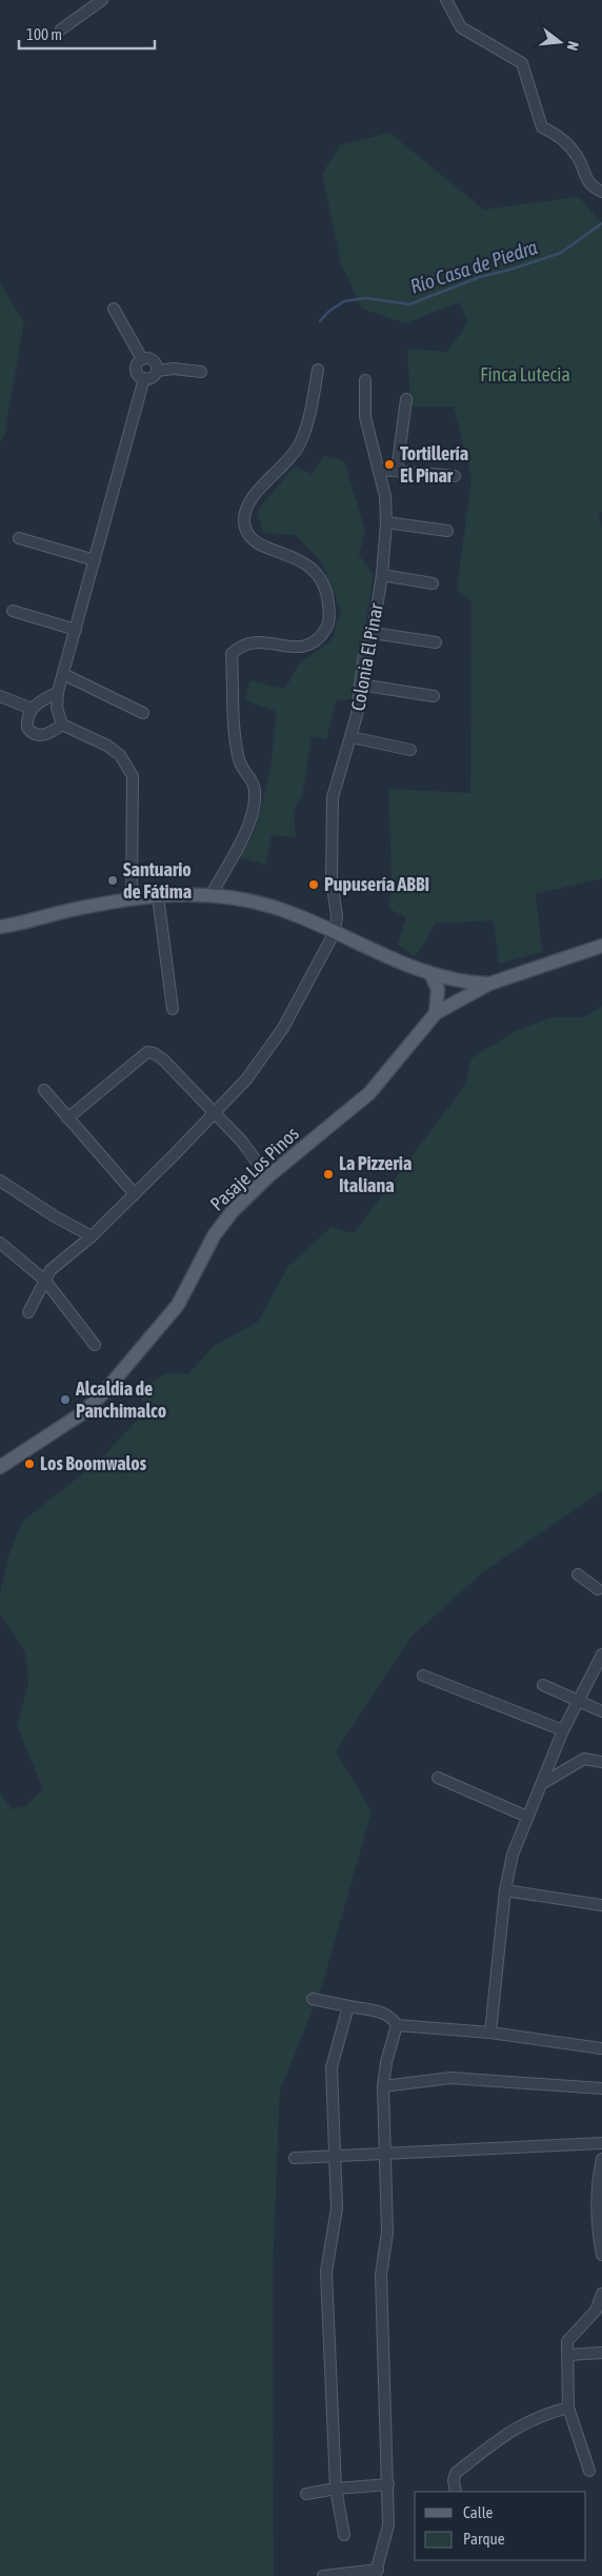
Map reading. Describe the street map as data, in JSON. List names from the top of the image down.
{
  "streets": {
    "main road": ["Pasaje Los Pinos"],
    "street": ["Colonia El Pinar"]
  },
  "water": ["Río Casa de Piedra"],
  "parks": ["Finca Lutecia"],
  "places": [
    "Tortillería El Pinar",
    "Santuario de Fátima",
    "Pupusería ABBI",
    "La Pizzeria Italiana",
    "Alcaldia de Panchimalco",
    "Los Boomwalos"
  ],
  "legend": ["Calle", "Parque"],
  "scale_bar": "100 m",
  "north": "right"
}
